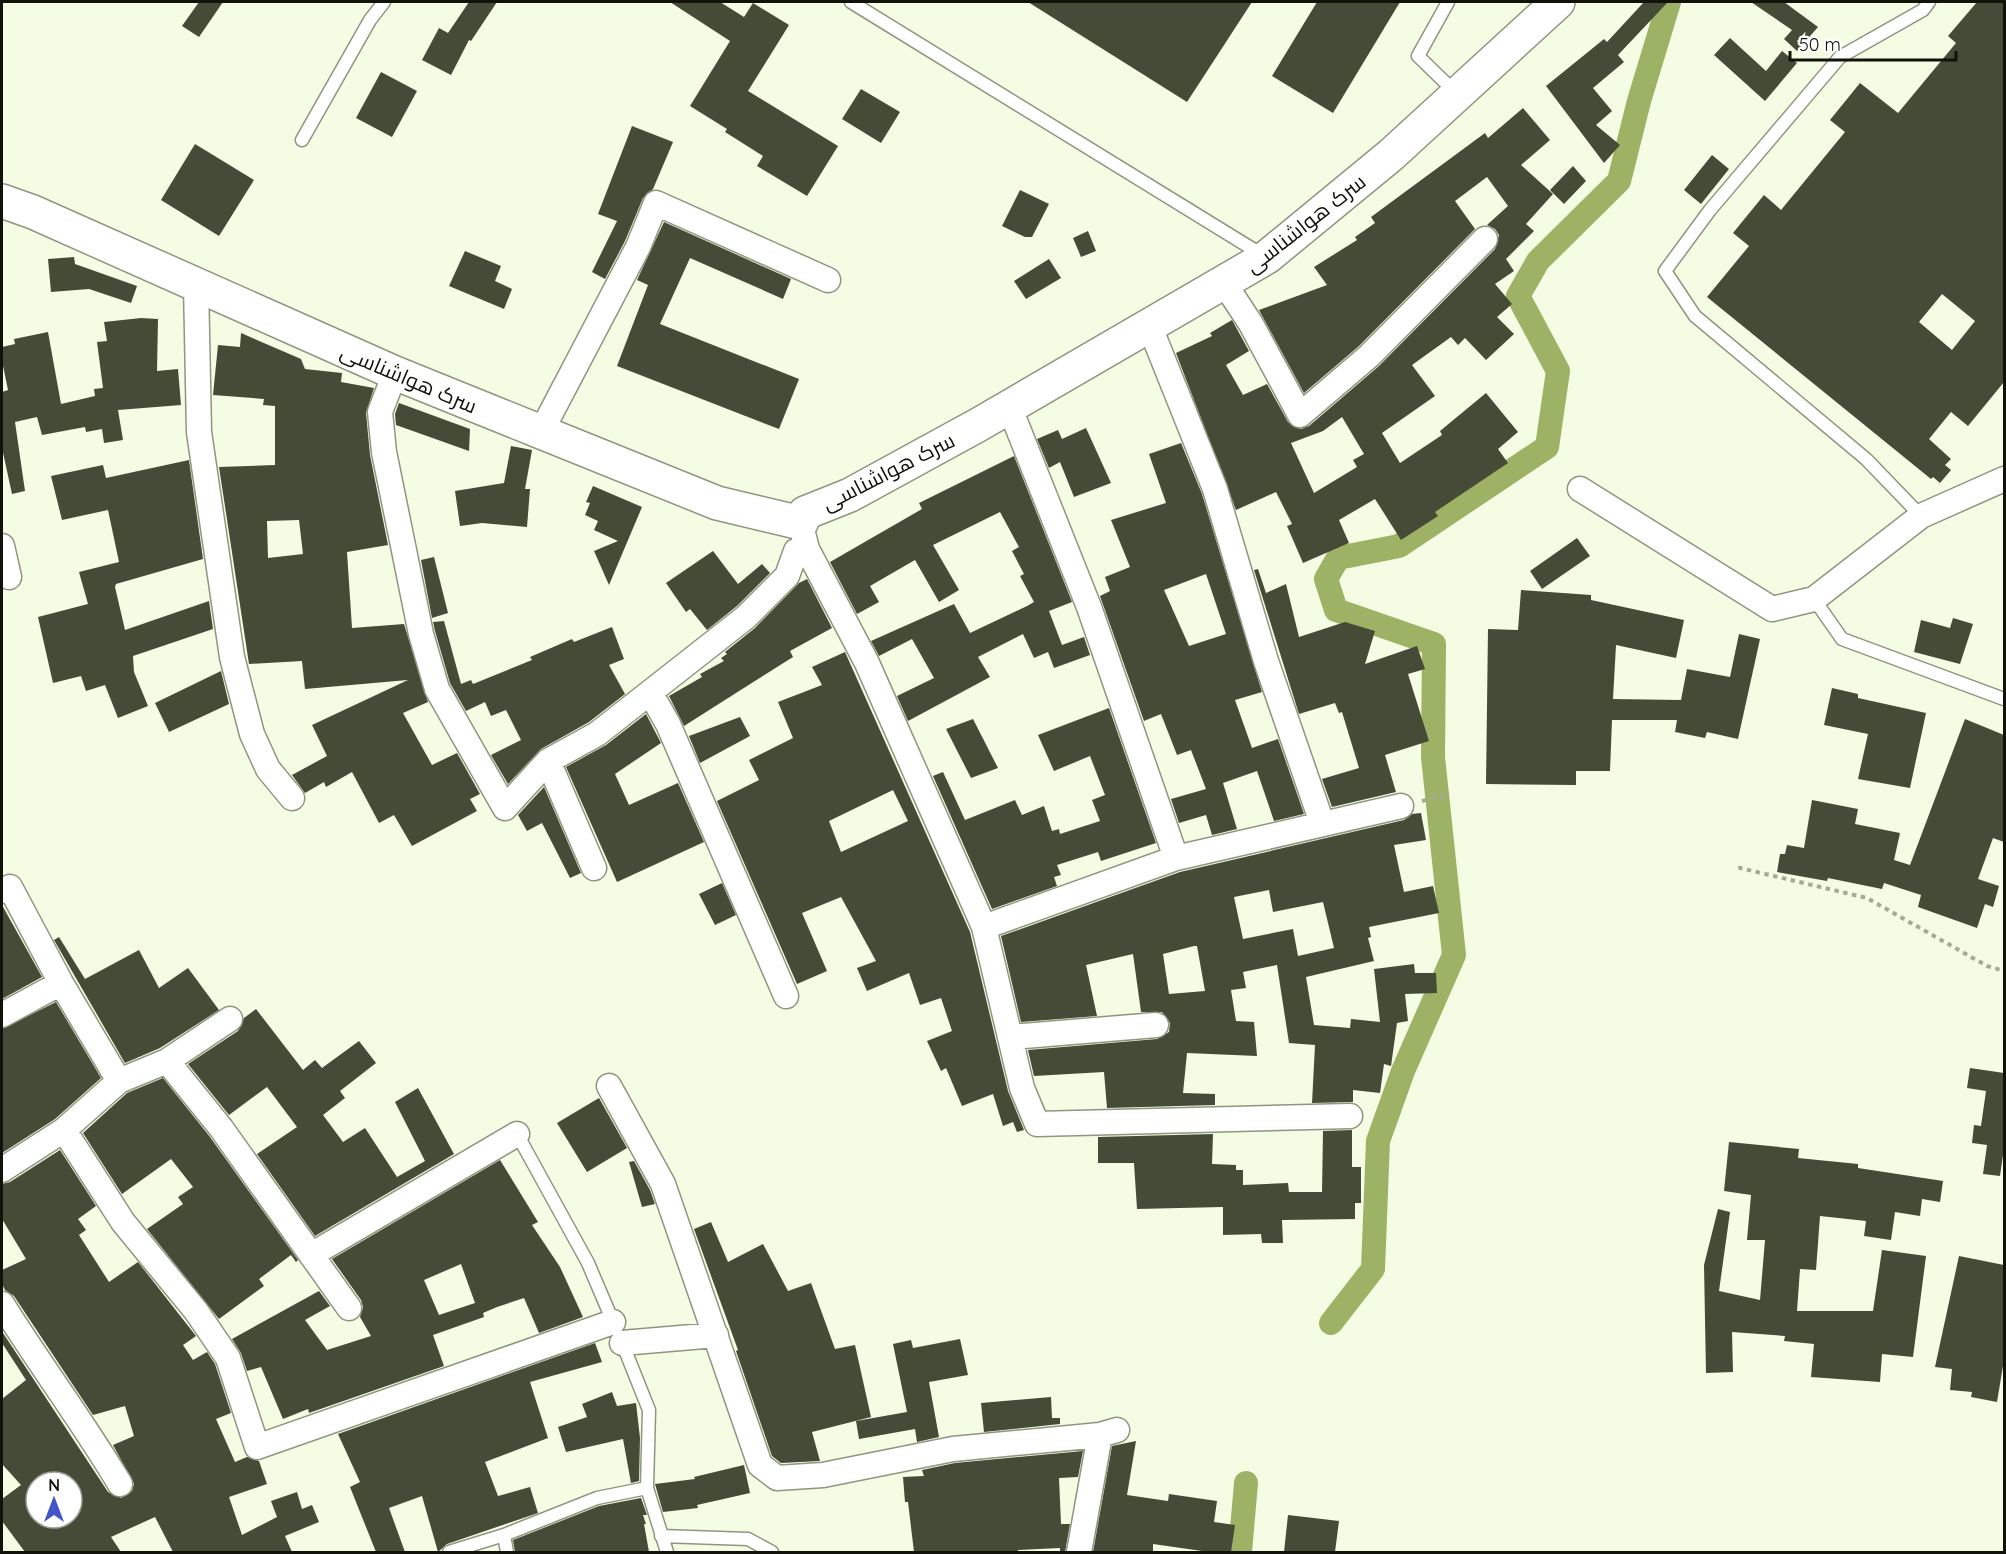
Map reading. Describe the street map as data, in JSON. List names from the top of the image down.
{
  "streets": {
    "street": ["سرک هواشناسی"]
  },
  "scale_bar": "50 m",
  "north": "top"
}
